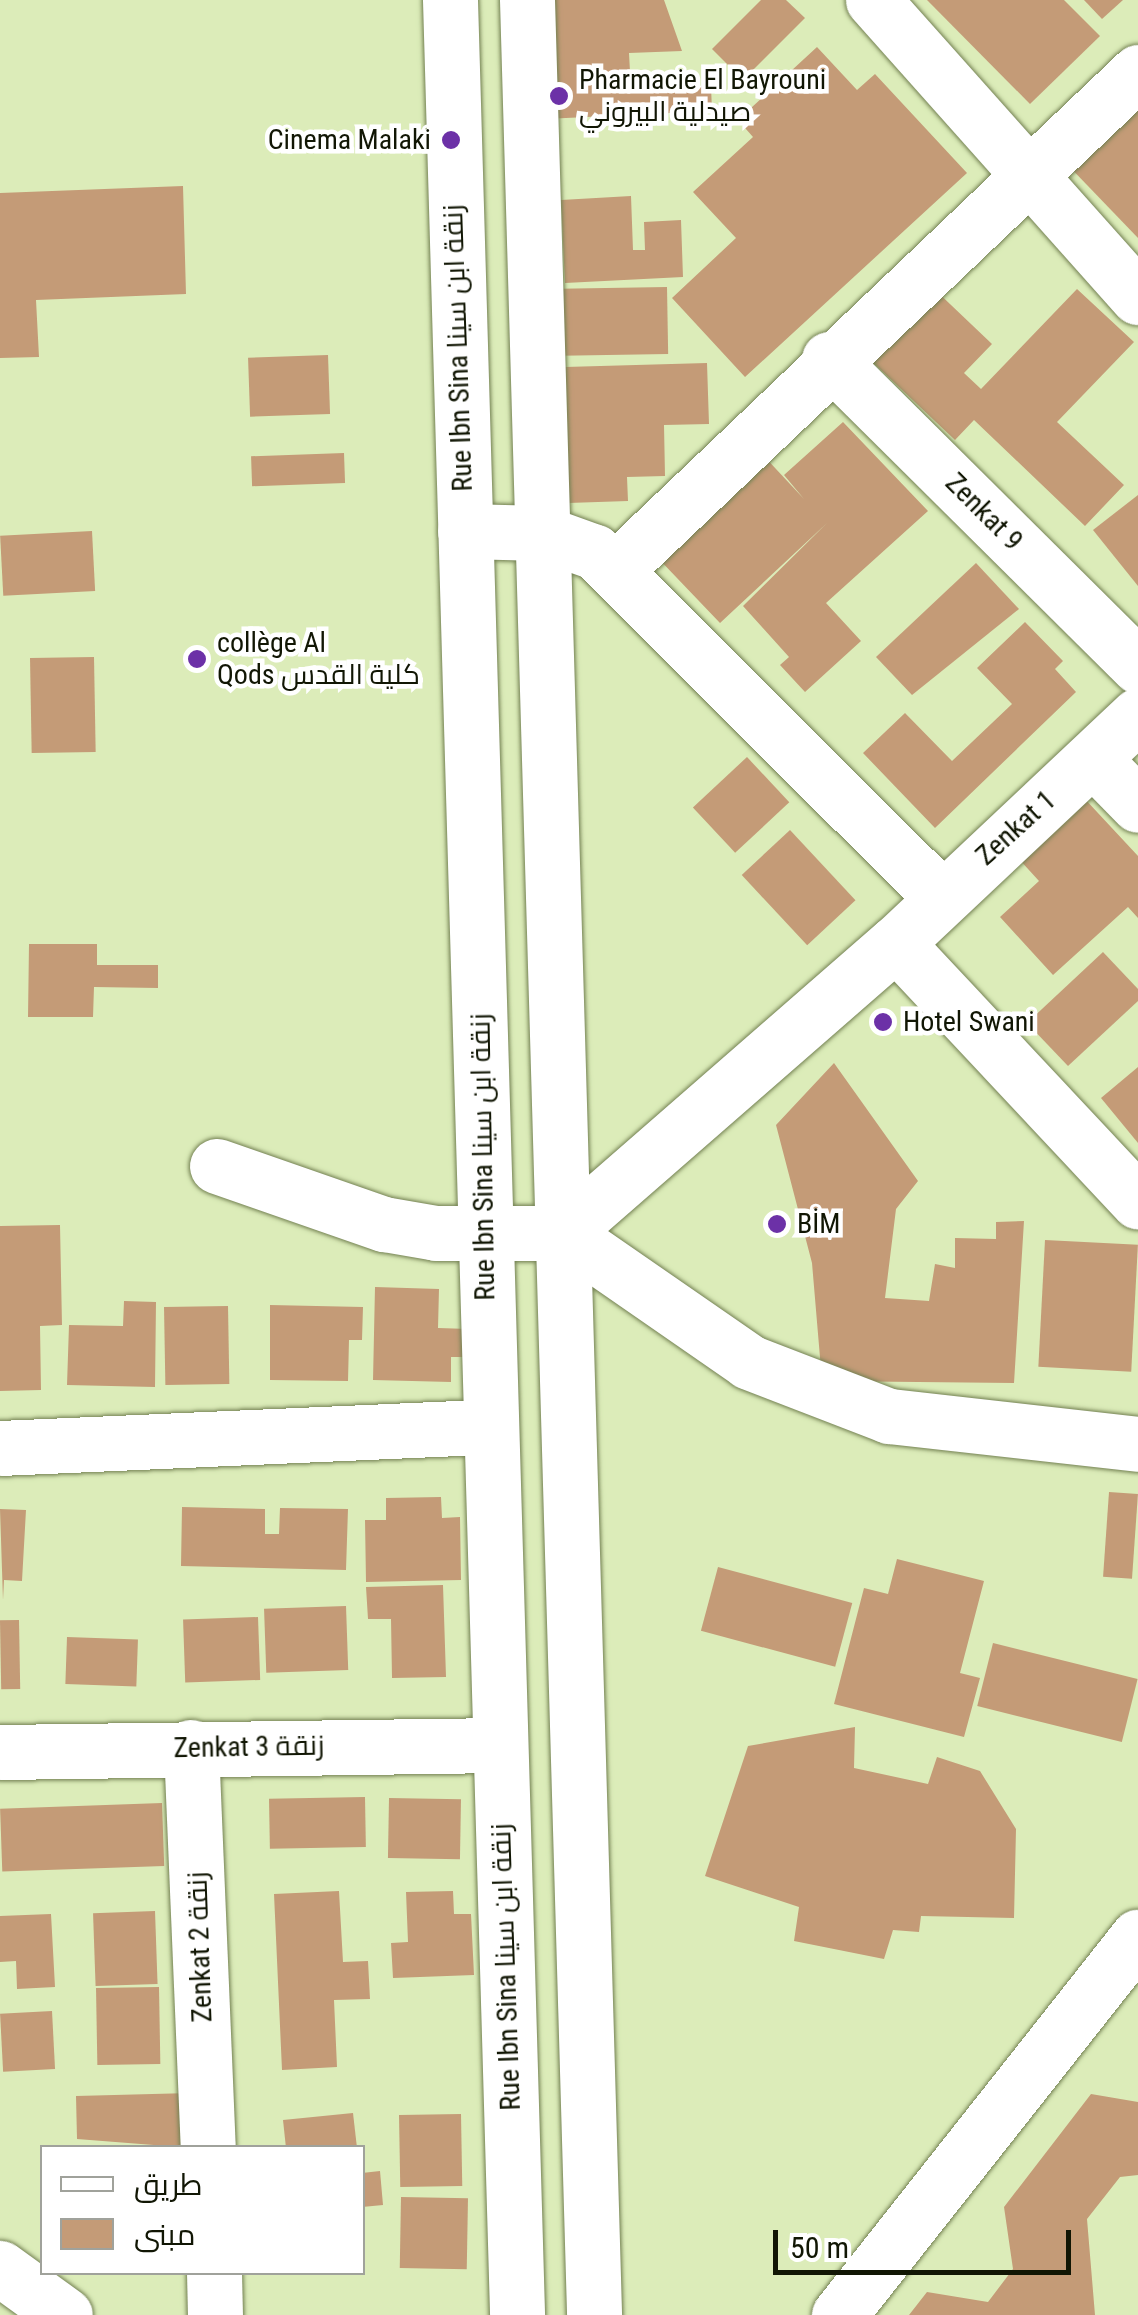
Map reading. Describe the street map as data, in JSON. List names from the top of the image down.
{
  "streets": {
    "street": [
      "Rue Ibn Sina زنقة ابن سينا",
      "Zenkat 9",
      "Zenkat 1",
      "Zenkat 3 زنقة",
      "Zenkat 2 زنقة"
    ]
  },
  "crossings": [
    ["Rue Ibn Sina زنقة ابن سينا", "Zenkat 3 زنقة"],
    ["Zenkat 3 زنقة", "Zenkat 2 زنقة"]
  ],
  "places": [
    "Pharmacie El Bayrouni صيدلية البيروني",
    "Cinema Malaki",
    "collège Al Qods كلية القدس",
    "Hotel Swani",
    "BİM"
  ],
  "legend": ["طريق", "مبنى"],
  "scale_bar": "50 m"
}
